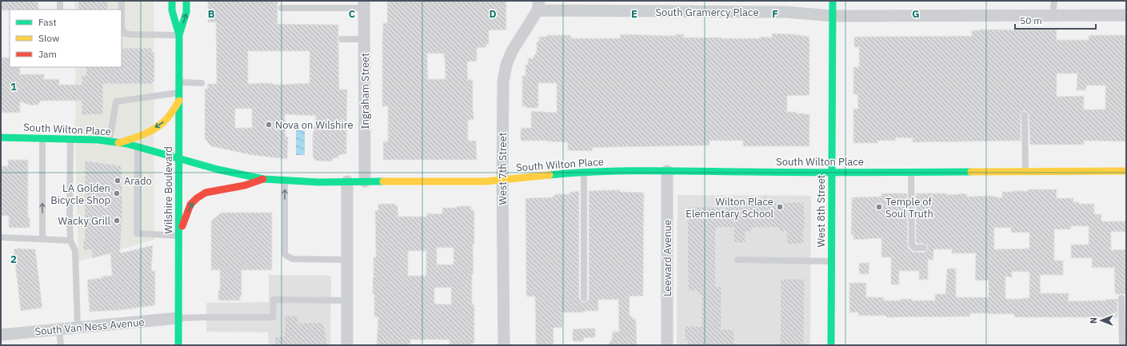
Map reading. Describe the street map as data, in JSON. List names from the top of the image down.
{
  "streets": {
    "main road": ["South Wilton Place", "Wilshire Boulevard", "West 8th Street"],
    "street": [
      "South Gramercy Place",
      "Ingraham Street",
      "West 7th Street",
      "Leeward Avenue",
      "South Van Ness Avenue"
    ]
  },
  "crossings": [
    ["South Gramercy Place", "West 7th Street"],
    ["South Gramercy Place", "West 8th Street"],
    ["Ingraham Street", "South Wilton Place"],
    ["South Wilton Place", "West 7th Street"],
    ["South Wilton Place", "Wilshire Boulevard"],
    ["South Wilton Place", "West 8th Street"],
    ["South Wilton Place", "Leeward Avenue"],
    ["Wilshire Boulevard", "South Van Ness Avenue"]
  ],
  "places": [
    "Nova on Wilshire",
    "Arado",
    "LA Golden Bicycle Shop",
    "Wilton Place Elementary School",
    "Temple of Soul Truth",
    "Wacky Grill"
  ],
  "legend": ["Fast", "Slow", "Jam"],
  "scale_bar": "50 m",
  "north": "left",
  "grid": {
    "columns": [
      "B",
      "C",
      "D",
      "E",
      "F",
      "G"
    ],
    "rows": ["1", "2"]
  }
}
